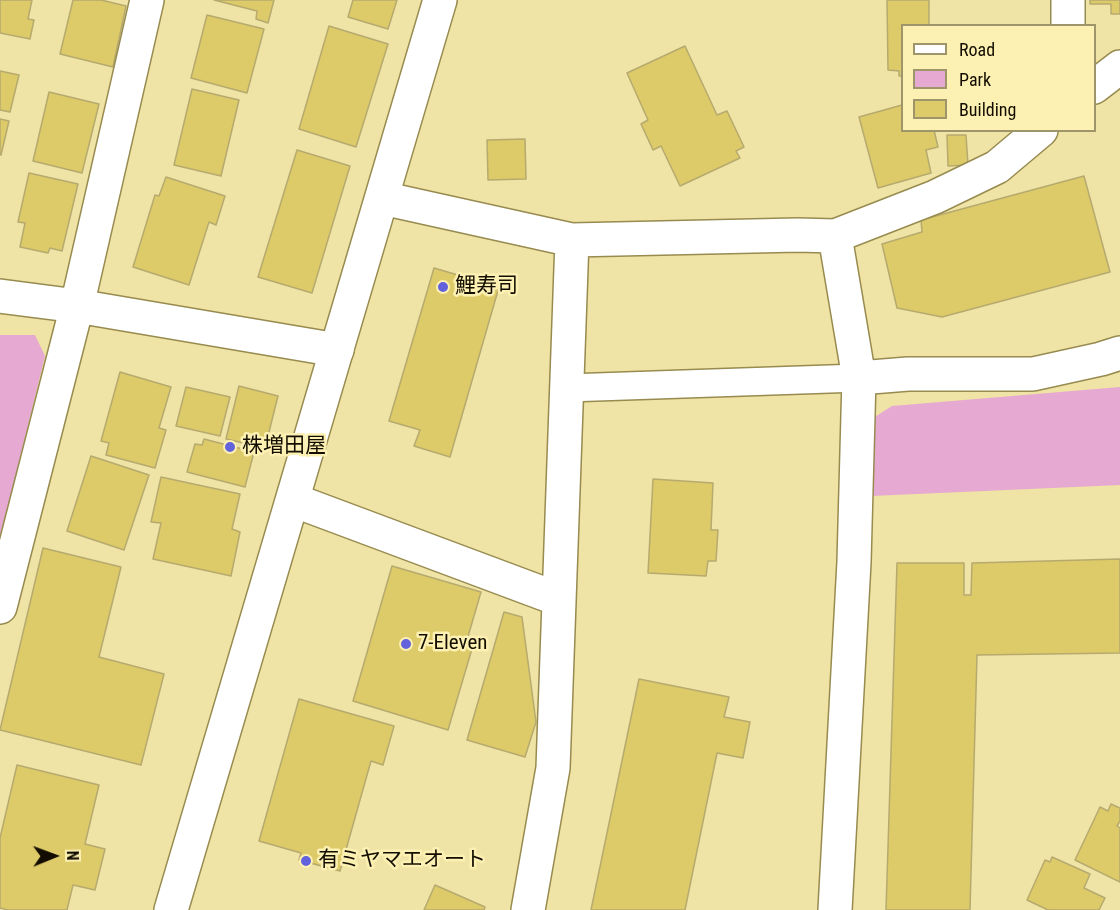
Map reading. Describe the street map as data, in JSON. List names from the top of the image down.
{
  "places": [
    "鯉寿司",
    "株増田屋",
    "7-Eleven",
    "有ミヤマエオート"
  ],
  "legend": ["Road", "Park", "Building"],
  "north": "right"
}
